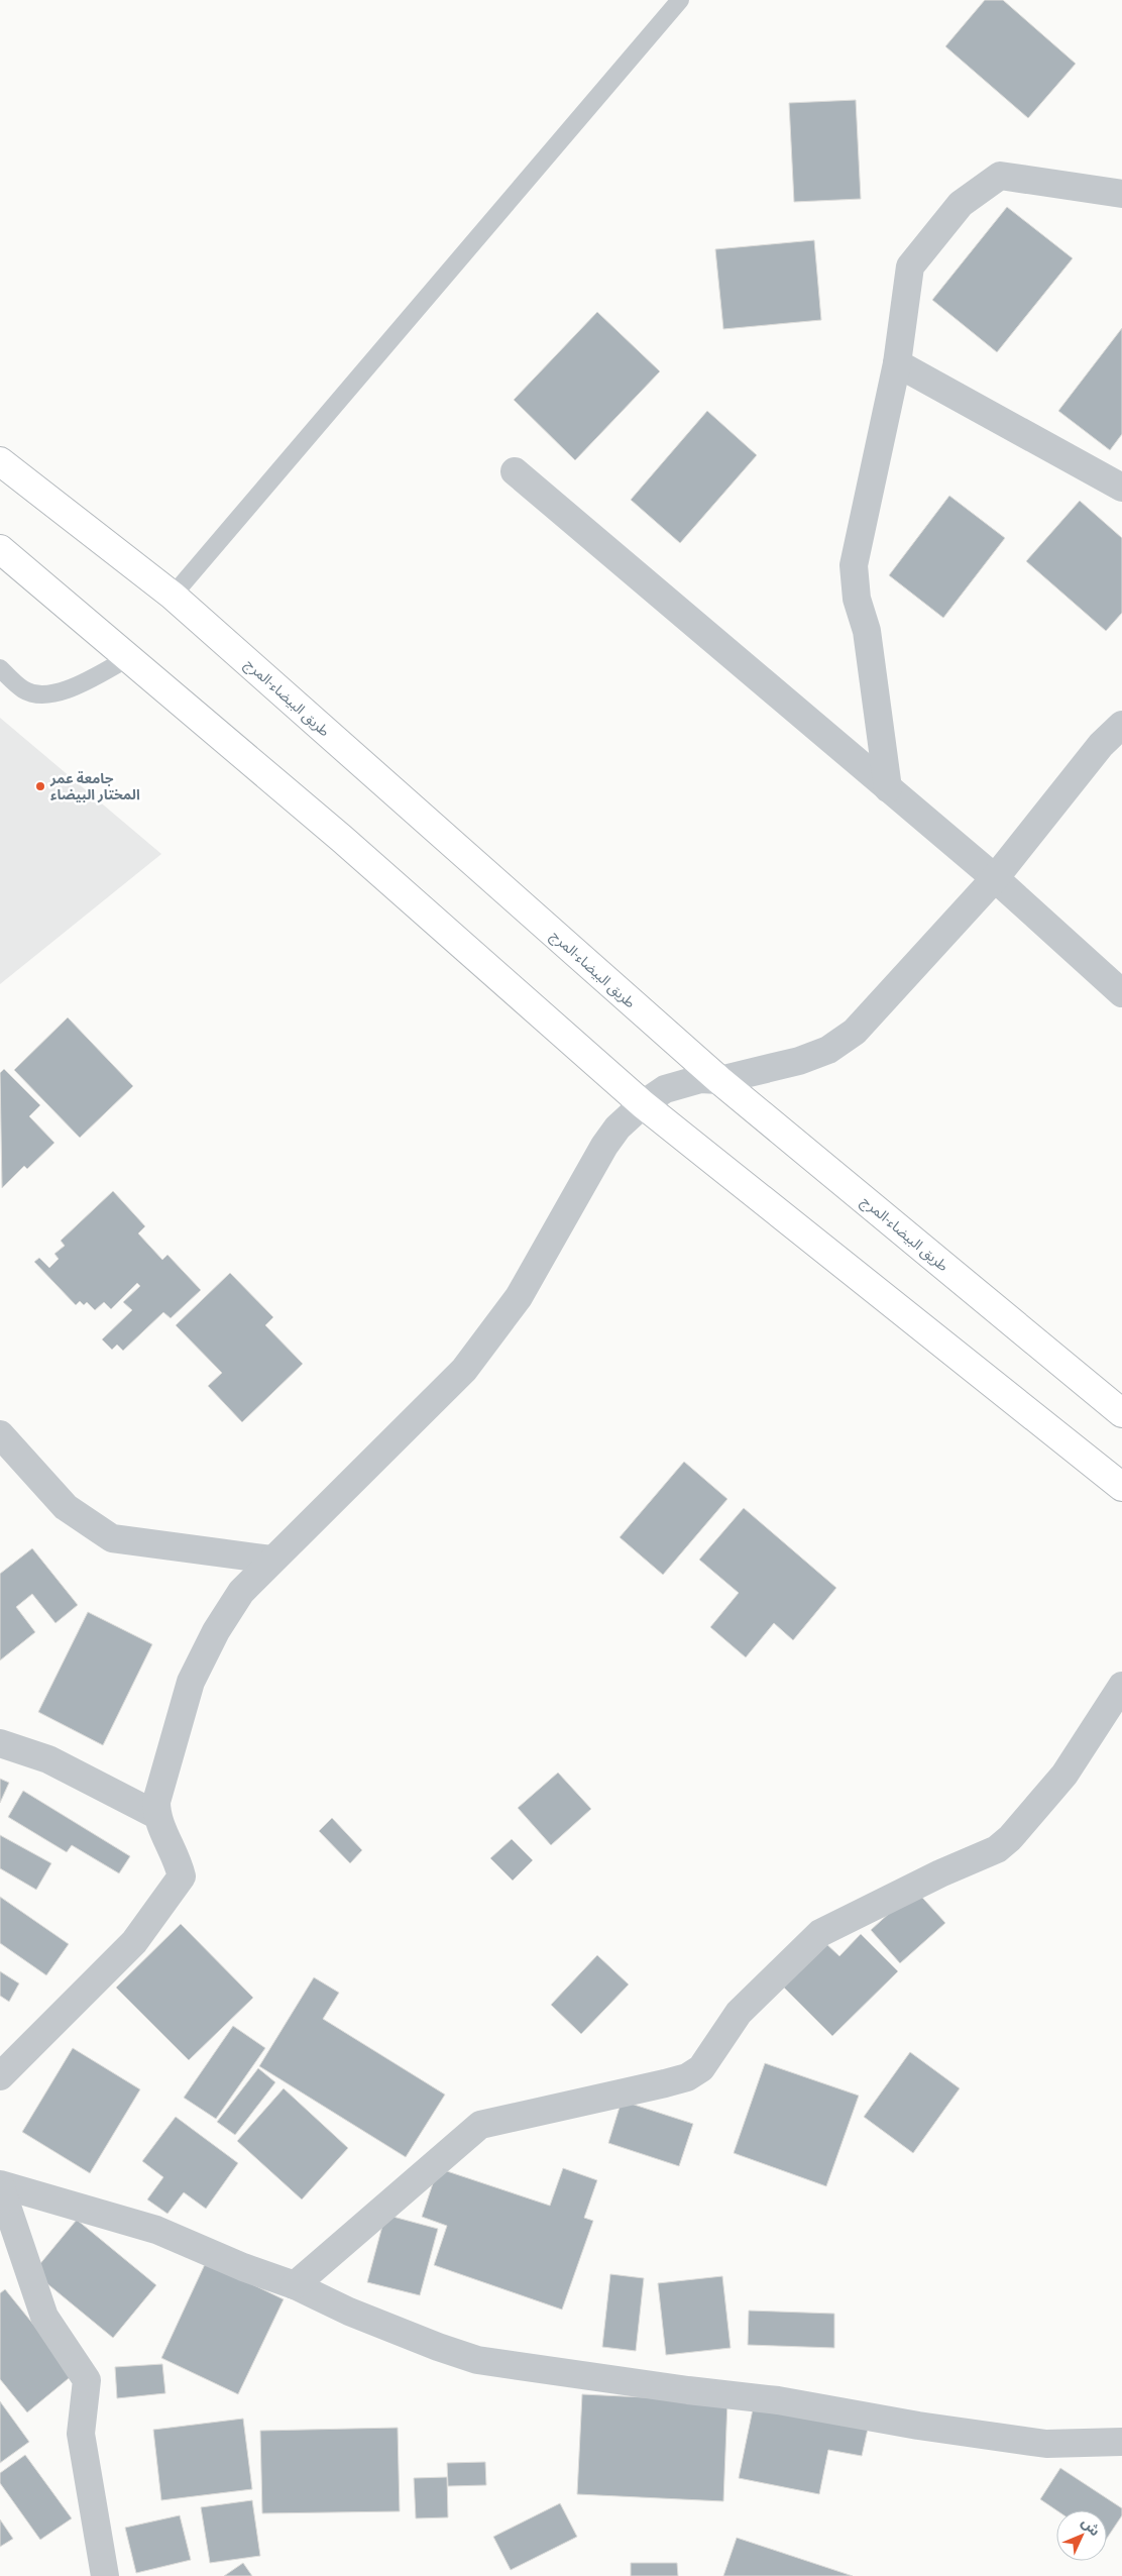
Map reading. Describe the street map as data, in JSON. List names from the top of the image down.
{
  "streets": {
    "highway": ["طريق البيضاء-المرج"]
  },
  "places": ["جامعة عمر المختار البيضاء"],
  "north": "top right"
}
